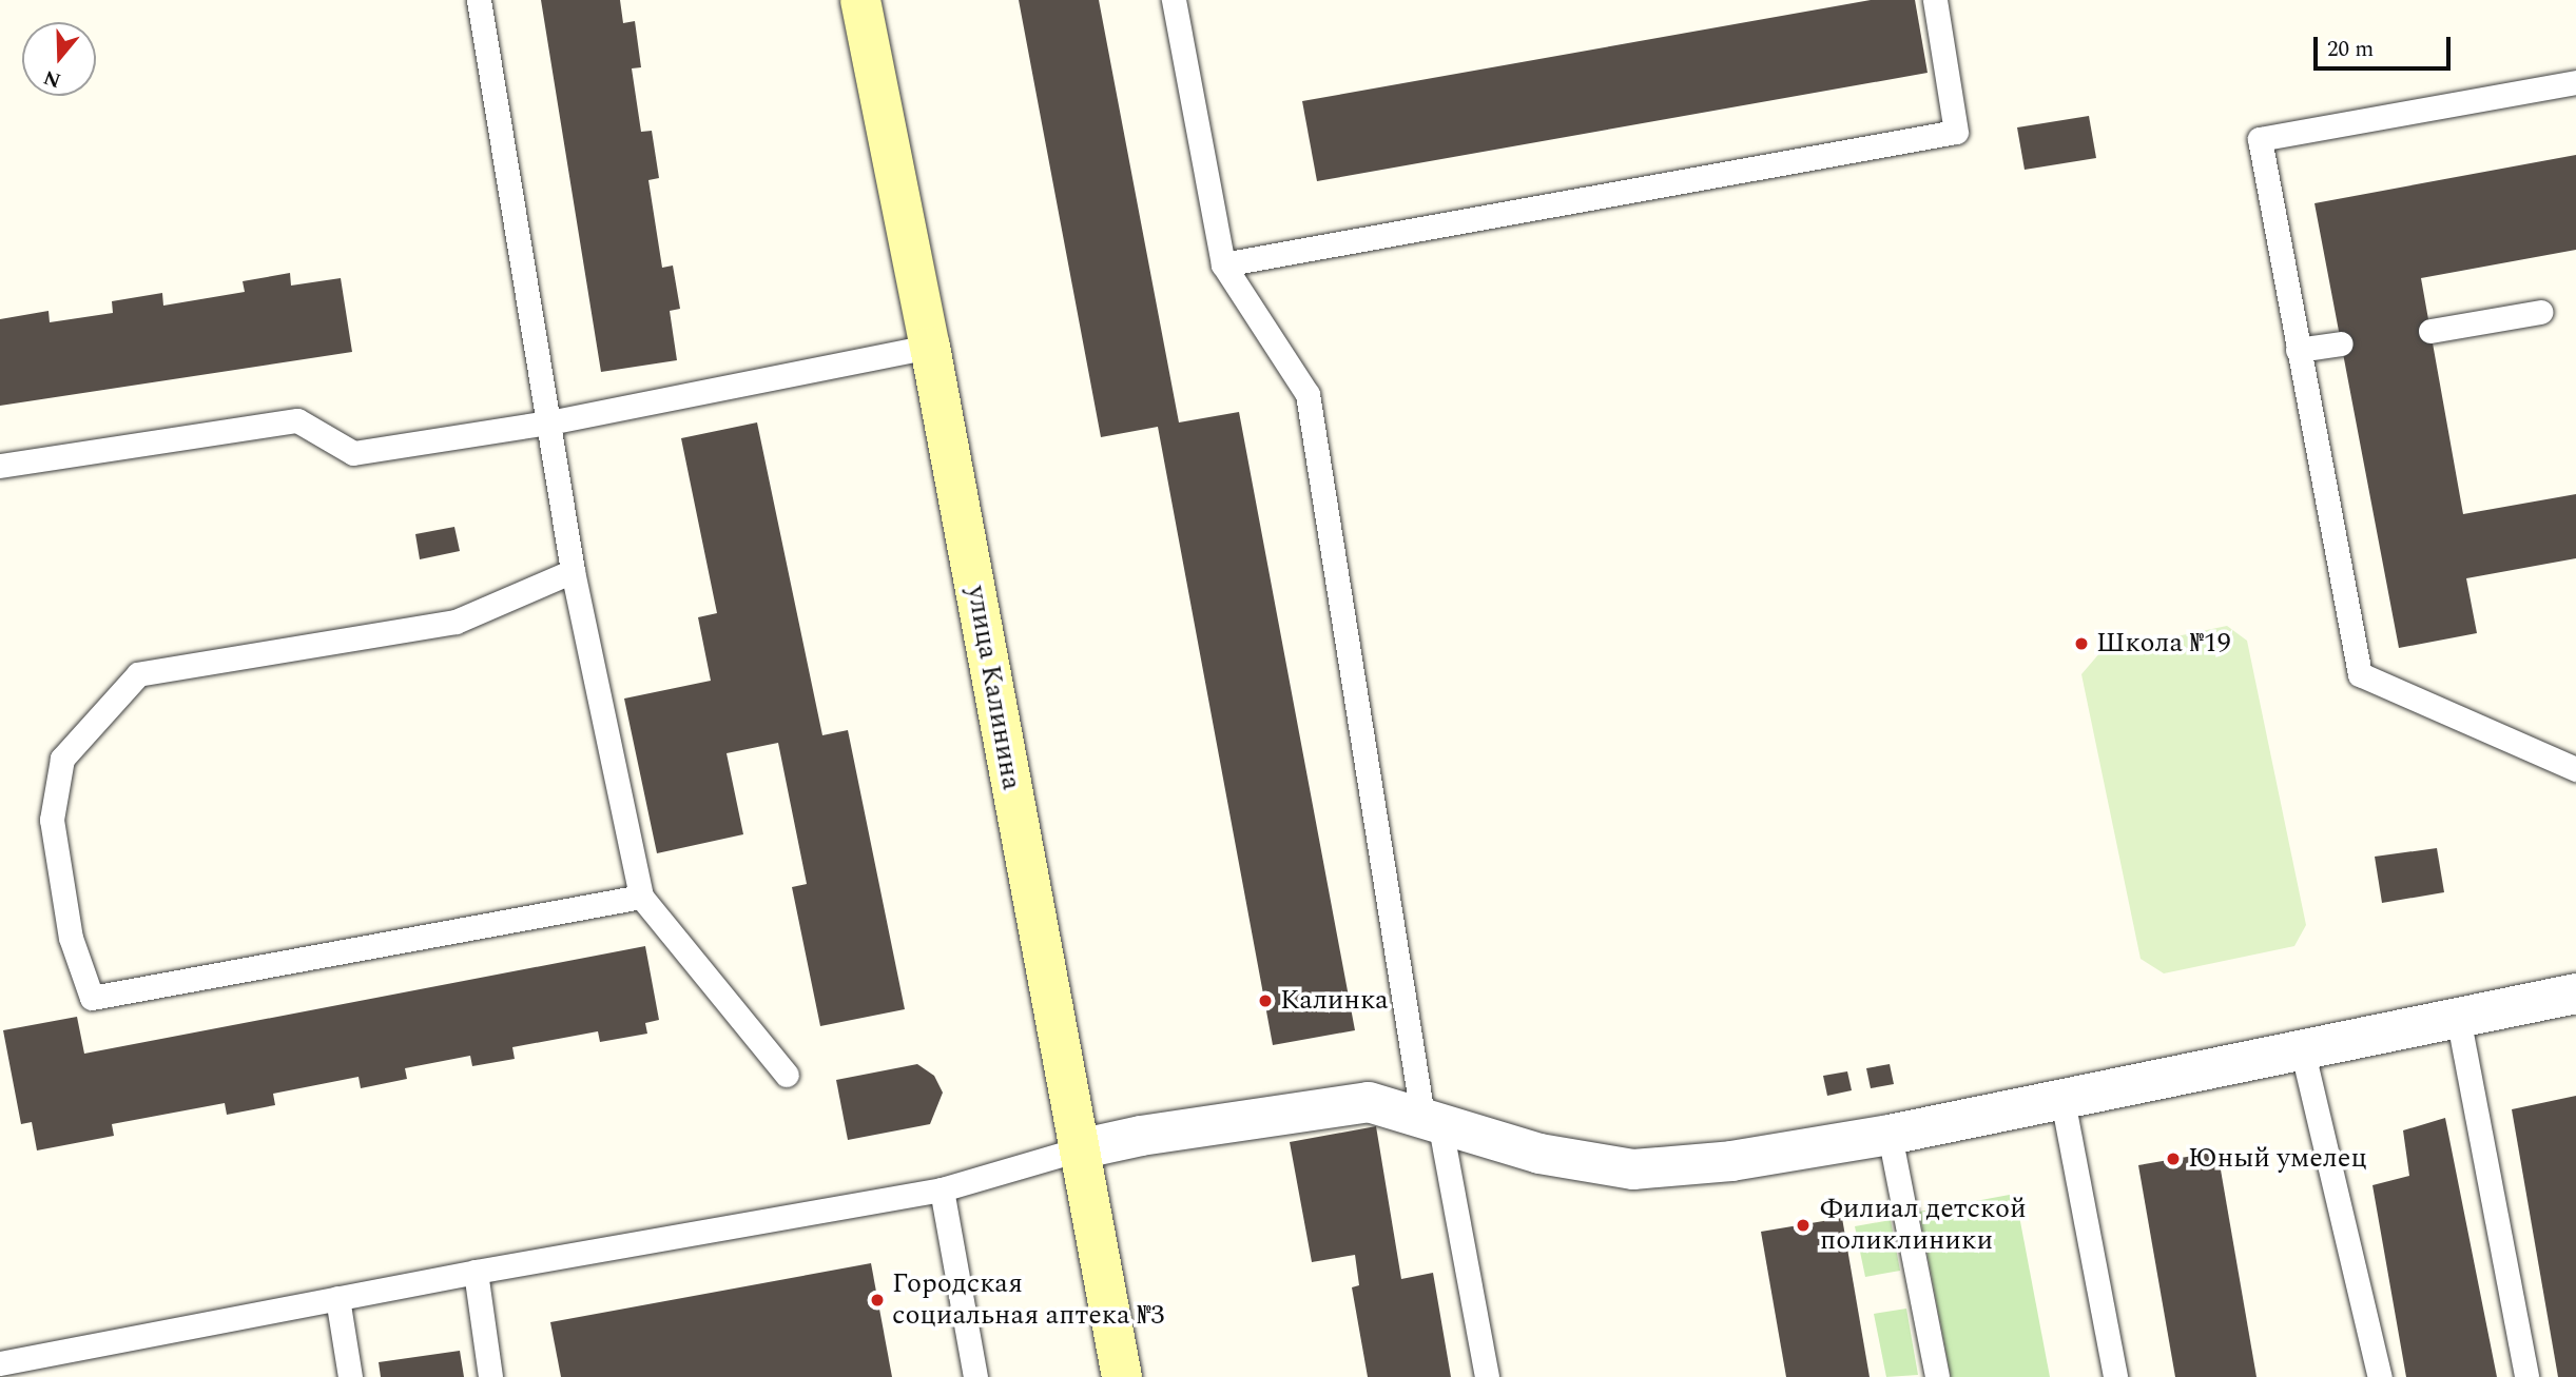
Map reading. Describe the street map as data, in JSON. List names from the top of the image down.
{
  "streets": {
    "main road": ["улица Калинина"]
  },
  "places": [
    "Школа №19",
    "Калинка",
    "Юный умелец",
    "Филиал детской поликлиники",
    "Городская социальная аптека №3"
  ],
  "scale_bar": "20 m",
  "north": "bottom"
}
